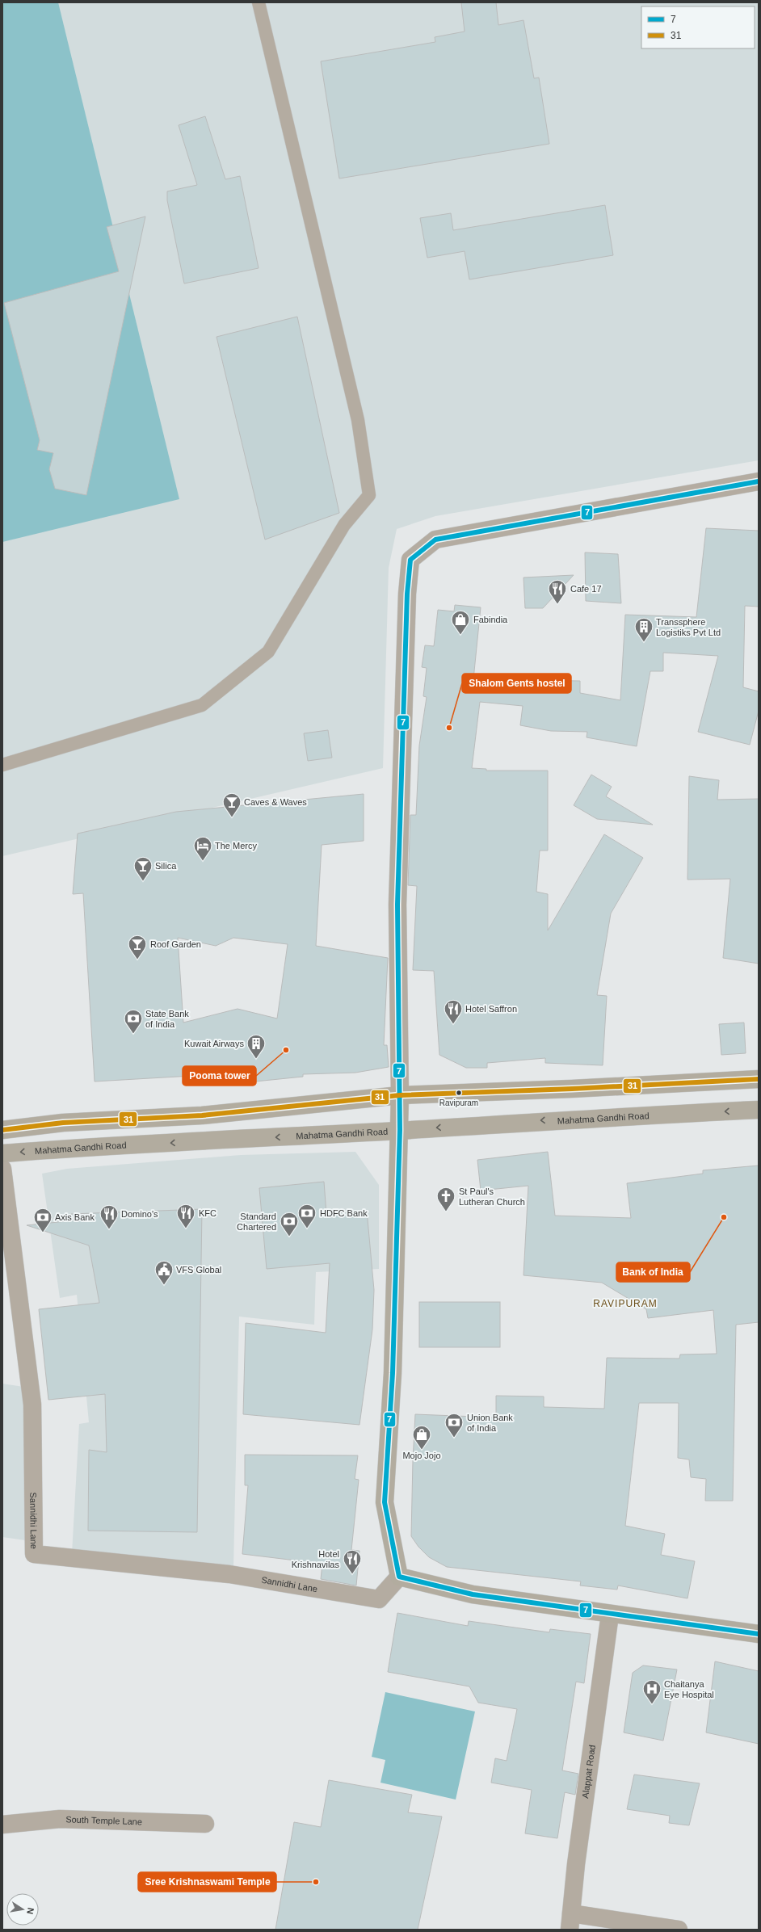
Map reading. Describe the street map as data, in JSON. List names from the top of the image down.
{
  "streets": {
    "main road": ["Mahatma Gandhi Road"],
    "street": ["Sannidhi Lane", "Alappat Road", "South Temple Lane"]
  },
  "districts": ["RAVIPURAM"],
  "places": {
    "restaurant": [
      "Cafe 17",
      "Hotel Saffron",
      "KFC",
      "Domino's",
      "Hotel Krishnavilas"
    ],
    "shop": ["Fabindia", "Mojo Jojo"],
    "building": ["Transsphere Logistiks Pvt Ltd", "Kuwait Airways"],
    "other": [
      "Shalom Gents hostel",
      "Pooma tower",
      "Ravipuram",
      "Bank of India",
      "Sree Krishnaswami Temple"
    ],
    "bar": ["Caves & Waves", "Silica", "Roof Garden"],
    "hotel": ["The Mercy"],
    "bank": [
      "State Bank of India",
      "HDFC Bank",
      "Axis Bank",
      "Standard Chartered",
      "Union Bank of India"
    ],
    "church": ["St Paul's Lutheran Church"],
    "public building": ["VFS Global"],
    "hospital": ["Chaitanya Eye Hospital"]
  },
  "lines": ["transit line 7", "transit line 31"],
  "legend": ["7", "31"],
  "north": "right"
}
